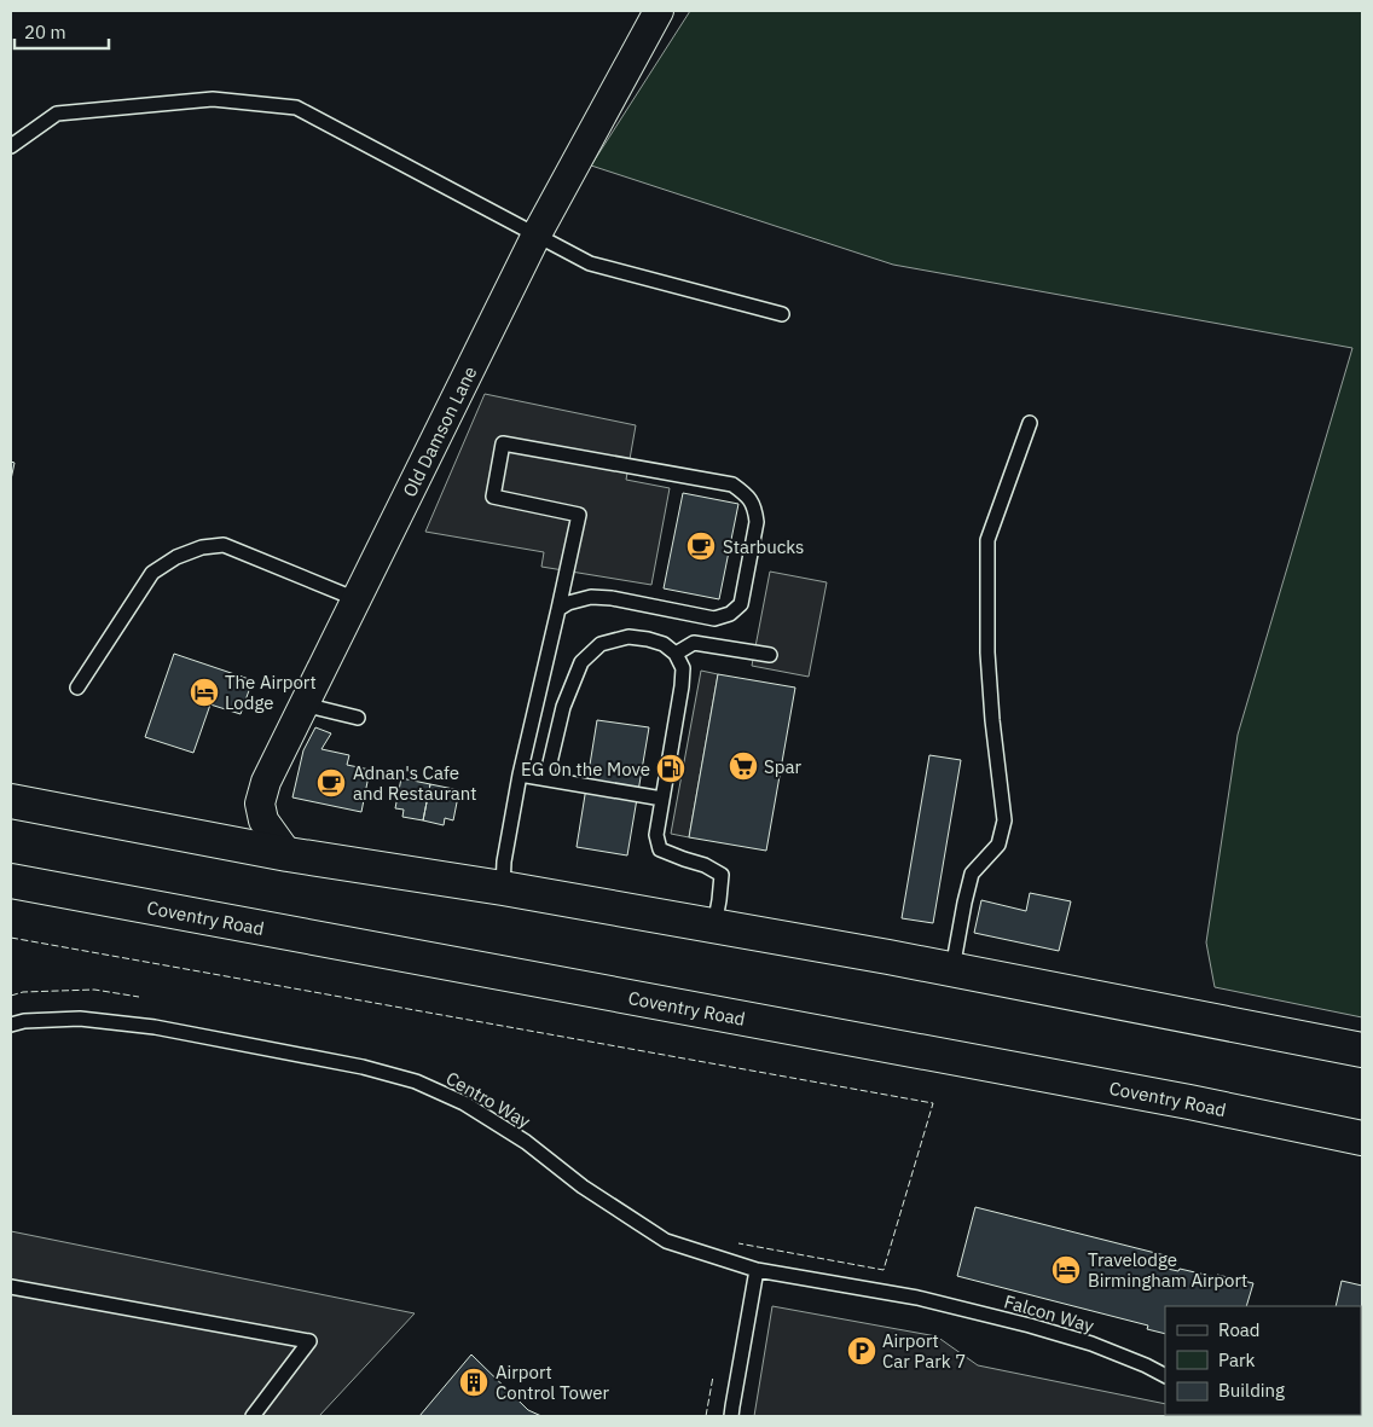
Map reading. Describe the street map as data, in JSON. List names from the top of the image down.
{
  "streets": {
    "highway": ["Coventry Road"],
    "street": ["Old Damson Lane"],
    "lane": ["Centro Way", "Falcon Way"]
  },
  "crossings": [
    ["Centro Way", "Falcon Way"]
  ],
  "places": {
    "cafe": ["Starbucks", "Adnan's Cafe and Restaurant"],
    "hotel": ["The Airport Lodge", "Travelodge Birmingham Airport"],
    "supermarket": ["Spar"],
    "fuel station": ["EG On the Move"],
    "parking": ["Airport Car Park 7"],
    "building": ["Airport Control Tower"]
  },
  "legend": ["Road", "Park", "Building"],
  "scale_bar": "20 m"
}
